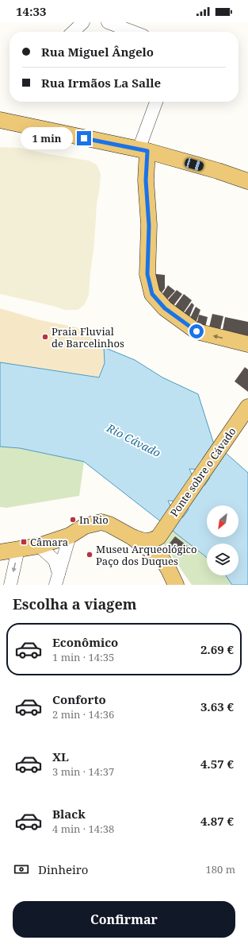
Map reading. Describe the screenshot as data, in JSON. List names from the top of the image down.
{
  "streets": {
    "main road": ["Ponte sobre o Cávado"]
  },
  "water": ["Rio Cávado"],
  "places": {
    "other": ["Praia Fluvial de Barcelinhos", "In Rio", "Museu Arqueológico Paço dos Duques"],
    "transit": ["Câmara"]
  },
  "north": "bottom left",
  "page": {
    "status": "14:33",
    "banner": ["Rua Miguel Ângelo", "Rua Irmãos La Salle"],
    "bubble": "1 min",
    "heading": "Escolha a viagem",
    "list": [
      {
        "name": "Econômico",
        "note": "1 min · 14:35",
        "value": "2.69 €"
      },
      {
        "name": "Conforto",
        "note": "2 min · 14:36",
        "value": "3.63 €"
      },
      {
        "name": "XL",
        "note": "3 min · 14:37",
        "value": "4.57 €"
      },
      {
        "name": "Black",
        "note": "4 min · 14:38",
        "value": "4.87 €"
      }
    ],
    "pay": ["Dinheiro", "180 m"],
    "buttons": "Confirmar"
  }
}
